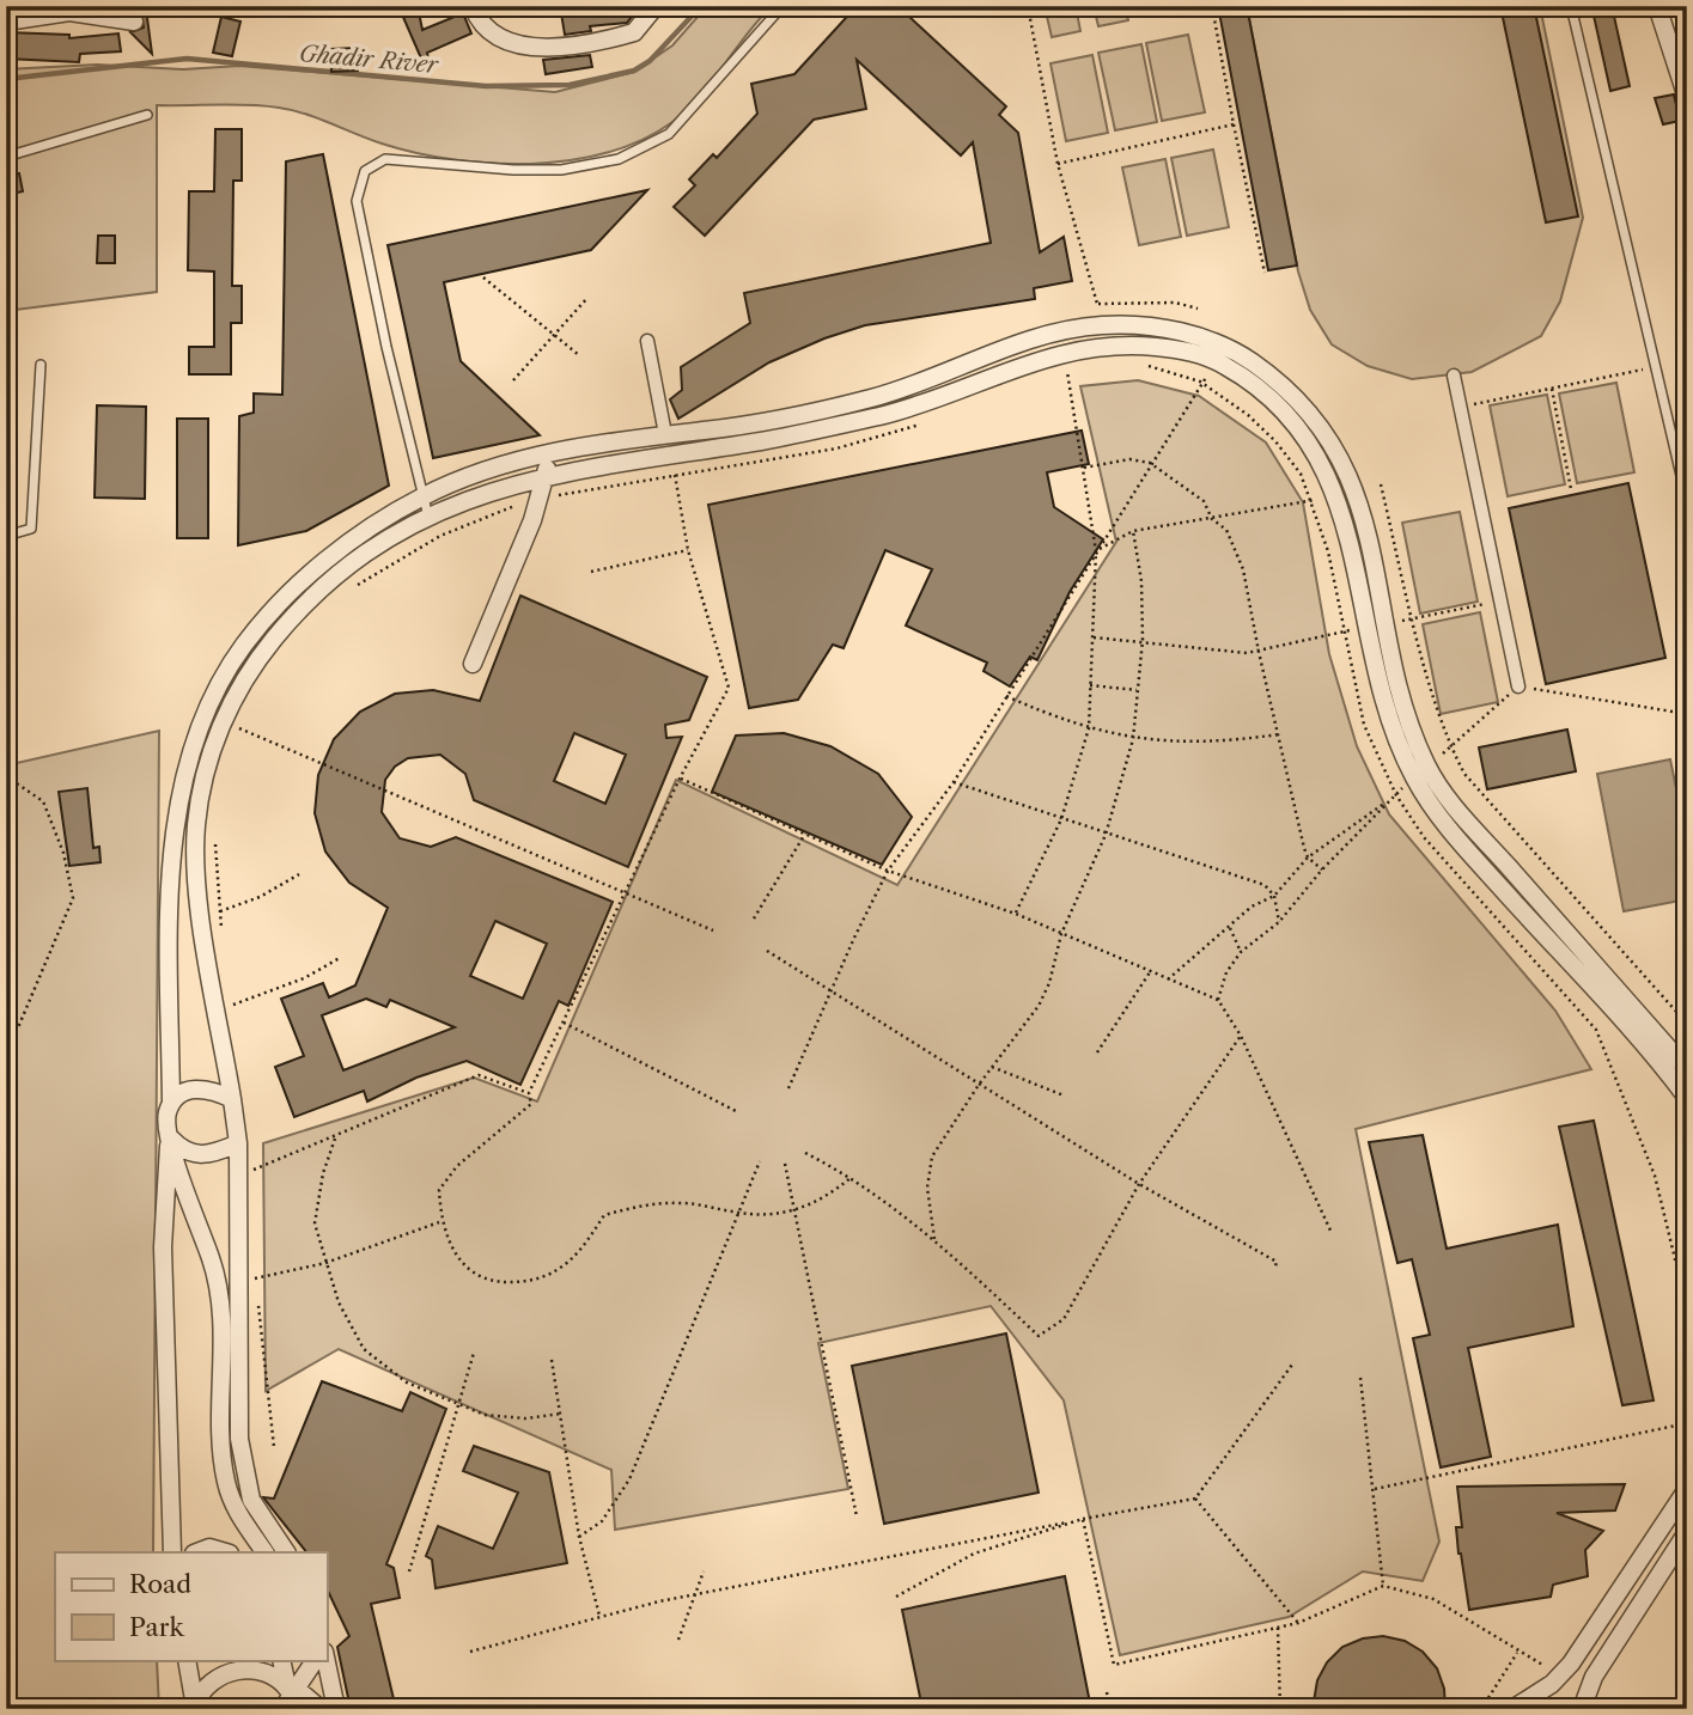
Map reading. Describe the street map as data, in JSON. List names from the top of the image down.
{
  "water": ["Ghadir River"],
  "legend": ["Road", "Park"]
}
